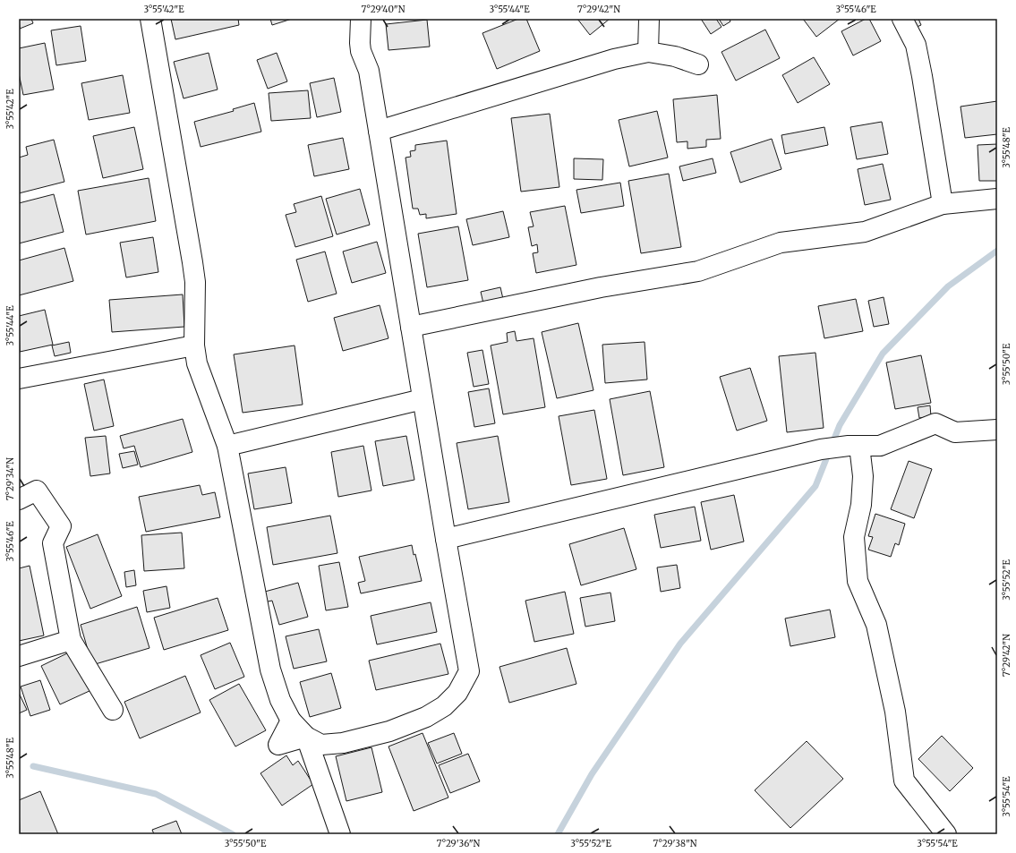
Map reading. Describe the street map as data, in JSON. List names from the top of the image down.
{
  "coordinates": [
    "3°55'42\"E",
    "7°29'40\"N",
    "3°55'44\"E",
    "7°29'42\"N",
    "3°55'46\"E",
    "3°55'48\"E",
    "3°55'50\"E",
    "7°29'34\"N",
    "3°55'52\"E",
    "3°55'54\"E",
    "7°29'36\"N",
    "7°29'38\"N"
  ]
}
